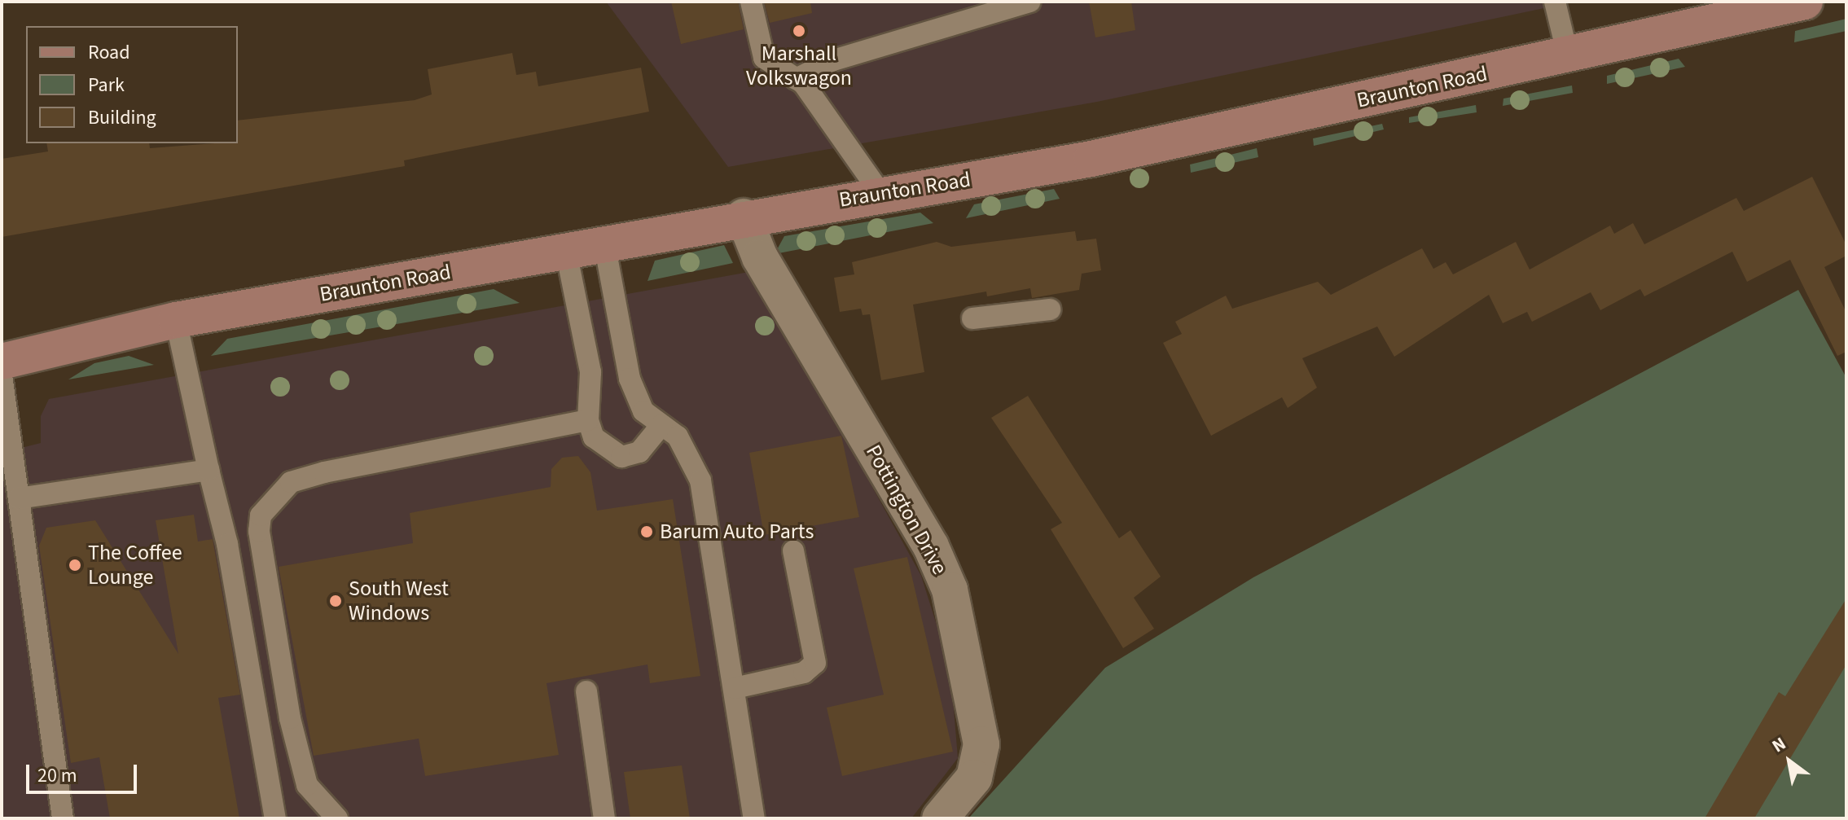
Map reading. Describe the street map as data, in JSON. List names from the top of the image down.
{
  "streets": {
    "main road": ["Braunton Road"],
    "street": ["Pottington Drive"]
  },
  "crossings": [
    ["Braunton Road", "Pottington Drive"]
  ],
  "places": [
    "Marshall Volkswagon",
    "Barum Auto Parts",
    "The Coffee Lounge",
    "South West Windows"
  ],
  "legend": ["Road", "Park", "Building"],
  "scale_bar": "20 m",
  "north": "top left"
}
